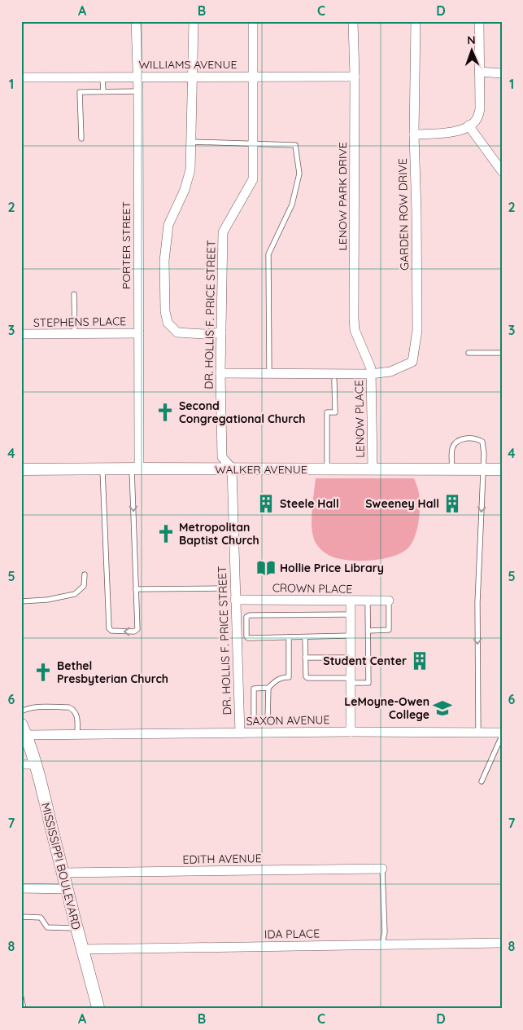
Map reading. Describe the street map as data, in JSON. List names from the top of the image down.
{
  "streets": {
    "main road": ["MISSISSIPPI BOULEVARD"],
    "street": [
      "WILLIAMS AVENUE",
      "LENOW PARK DRIVE",
      "GARDEN ROW DRIVE",
      "PORTER STREET",
      "DR. HOLLIS F. PRICE STREET",
      "STEPHENS PLACE",
      "LENOW PLACE",
      "WALKER AVENUE",
      "CROWN PLACE",
      "SAXON AVENUE",
      "EDITH AVENUE",
      "IDA PLACE"
    ]
  },
  "crossings": [
    ["WILLIAMS AVENUE", "LENOW PARK DRIVE"],
    ["WILLIAMS AVENUE", "PORTER STREET"],
    ["WILLIAMS AVENUE", "DR. HOLLIS F. PRICE STREET"],
    ["LENOW PARK DRIVE", "GARDEN ROW DRIVE"],
    ["LENOW PARK DRIVE", "LENOW PLACE"],
    ["GARDEN ROW DRIVE", "DR. HOLLIS F. PRICE STREET"],
    ["GARDEN ROW DRIVE", "LENOW PLACE"],
    ["PORTER STREET", "STEPHENS PLACE"],
    ["PORTER STREET", "WALKER AVENUE"],
    ["DR. HOLLIS F. PRICE STREET", "WALKER AVENUE"],
    ["DR. HOLLIS F. PRICE STREET", "CROWN PLACE"],
    ["DR. HOLLIS F. PRICE STREET", "SAXON AVENUE"],
    ["LENOW PLACE", "WALKER AVENUE"],
    ["SAXON AVENUE", "MISSISSIPPI BOULEVARD"],
    ["EDITH AVENUE", "MISSISSIPPI BOULEVARD"],
    ["MISSISSIPPI BOULEVARD", "IDA PLACE"]
  ],
  "places": {
    "church": ["Second Congregational Church", "Metropolitan Baptist Church", "Bethel Presbyterian Church"],
    "building": ["Steele Hall", "Sweeney Hall", "Student Center"],
    "library": ["Hollie Price Library"],
    "school or university": ["LeMoyne-Owen College"]
  },
  "north": "top",
  "grid": {
    "columns": [
      "A",
      "B",
      "C",
      "D"
    ],
    "rows": [
      "1",
      "2",
      "3",
      "4",
      "5",
      "6",
      "7",
      "8"
    ]
  }
}
